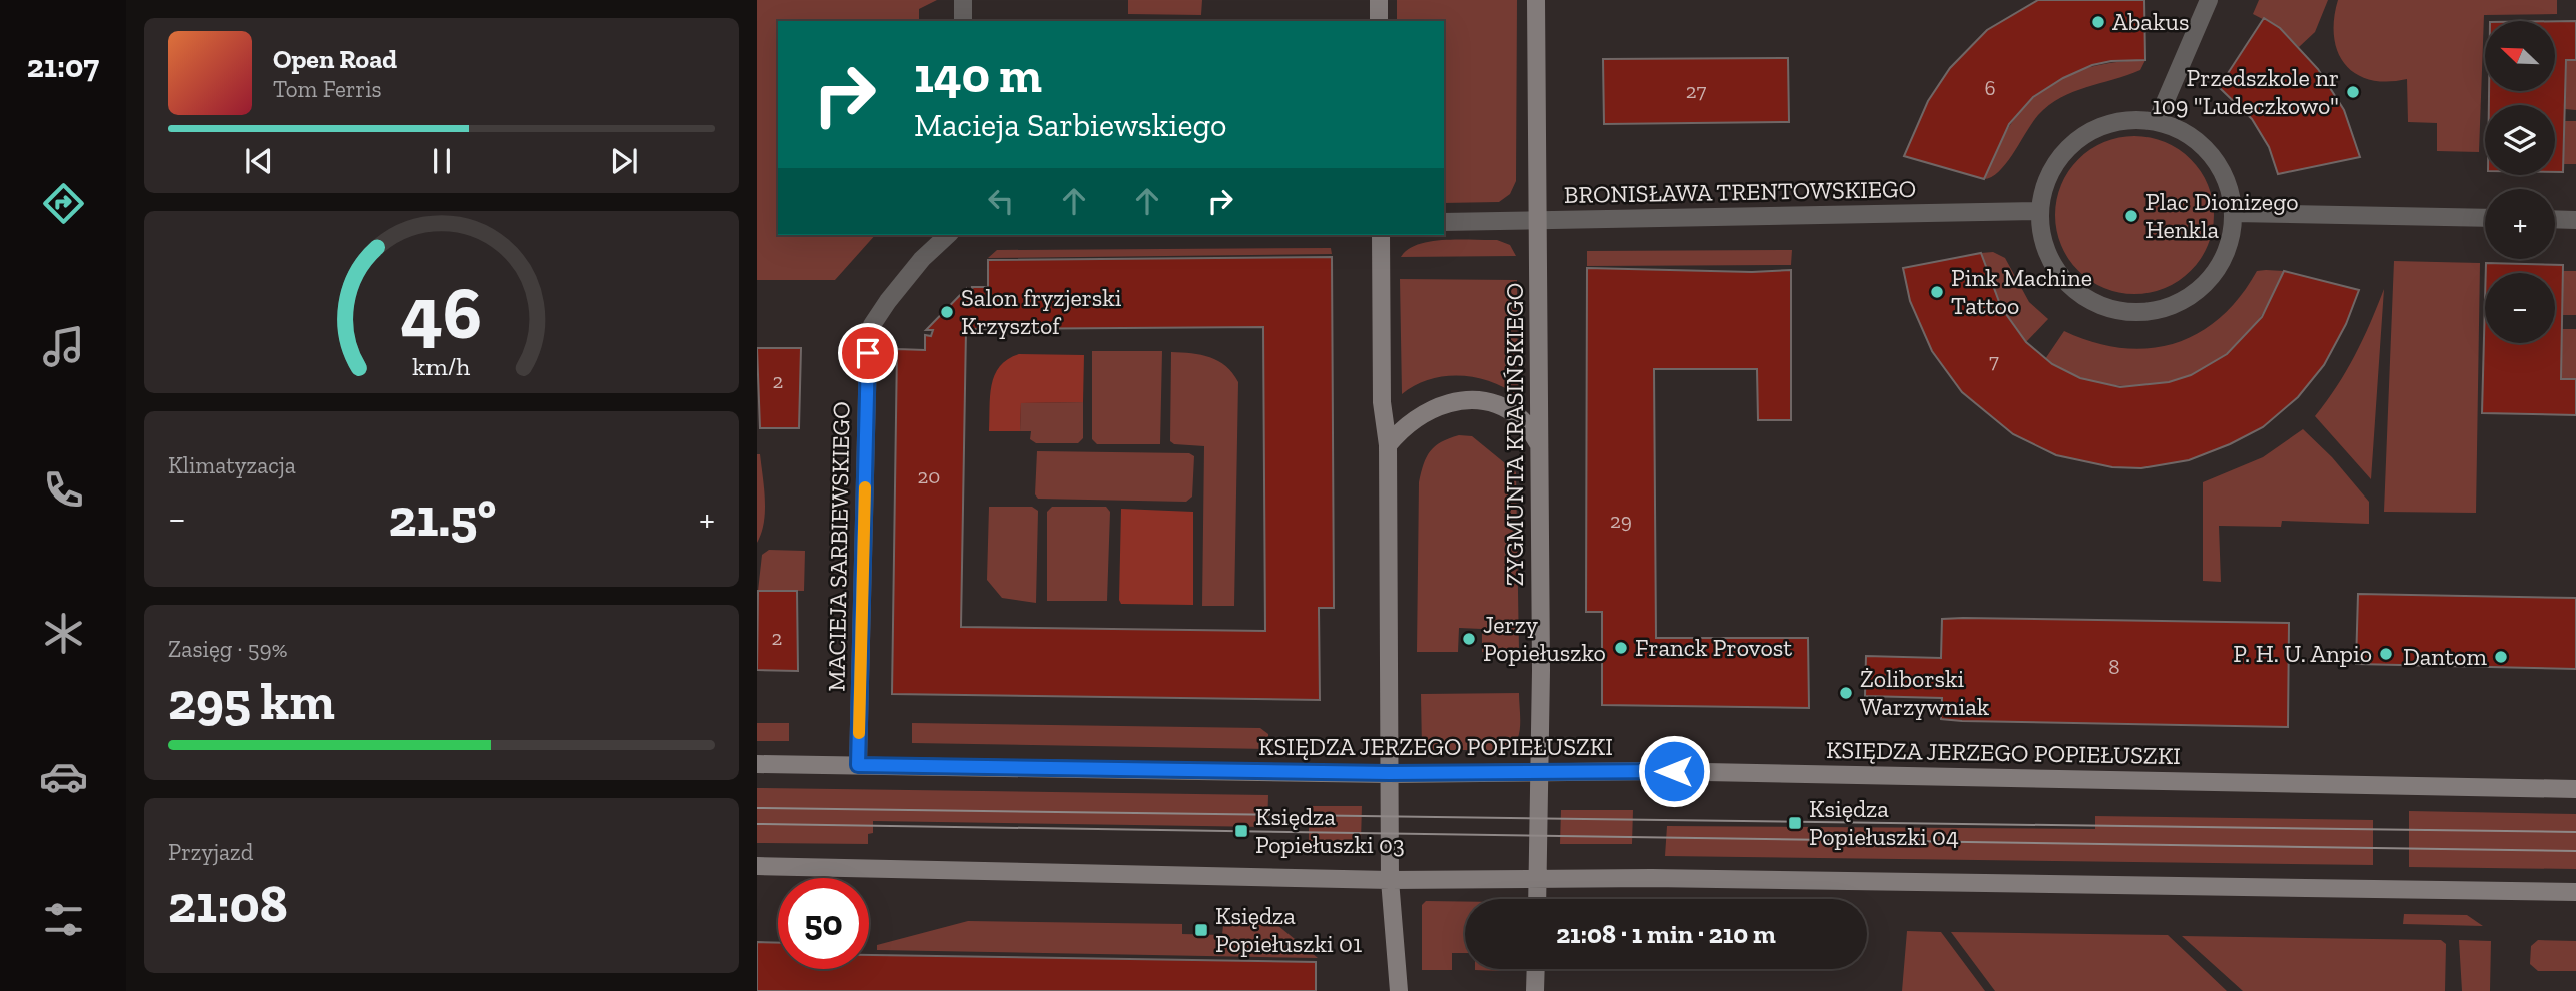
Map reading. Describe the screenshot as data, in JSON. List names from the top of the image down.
{
  "streets": {
    "main road": ["ZYGMUNTA KRASIŃSKIEGO", "KSIĘDZA JERZEGO POPIEŁUSZKI"],
    "street": ["BRONISŁAWA TRENTOWSKIEGO", "MACIEJA SARBIEWSKIEGO"]
  },
  "crossings": [
    ["BRONISŁAWA TRENTOWSKIEGO", "ZYGMUNTA KRASIŃSKIEGO"],
    ["ZYGMUNTA KRASIŃSKIEGO", "KSIĘDZA JERZEGO POPIEŁUSZKI"],
    ["MACIEJA SARBIEWSKIEGO", "KSIĘDZA JERZEGO POPIEŁUSZKI"]
  ],
  "places": {
    "other": [
      "Abakus",
      "Przedszkole nr 109 \"Ludeczkowo\"",
      "Plac Dionizego Henkla",
      "Pink Machine Tattoo",
      "Salon fryzjerski Krzysztof",
      "Jerzy Popiełuszko",
      "Franck Provost",
      "P. H. U. Anpio",
      "Dantom",
      "Żoliborski Warzywniak"
    ],
    "transit": ["Księdza Popiełuszki 04", "Księdza Popiełuszki 03", "Księdza Popiełuszki 01"]
  },
  "house_numbers": [
    "6",
    "27",
    "7",
    "2",
    "20",
    "29",
    "2",
    "8"
  ],
  "north": "top left",
  "page": {
    "tabs": "21:07",
    "map_buttons": ["+", "−"],
    "turn": ["140 m", "Macieja Sarbiewskiego"],
    "song": ["Open Road", "Tom Ferris"],
    "tile": [
      "Klimatyzacja",
      ["Zasięg · 59%", "295 km"],
      ["Przyjazd", "21:08"]
    ],
    "heat": ["−", "21.5°", "+"],
    "limit": "50",
    "trip": "21:08 · 1 min · 210 m",
    "gauge": ["46", "km/h"]
  }
}
